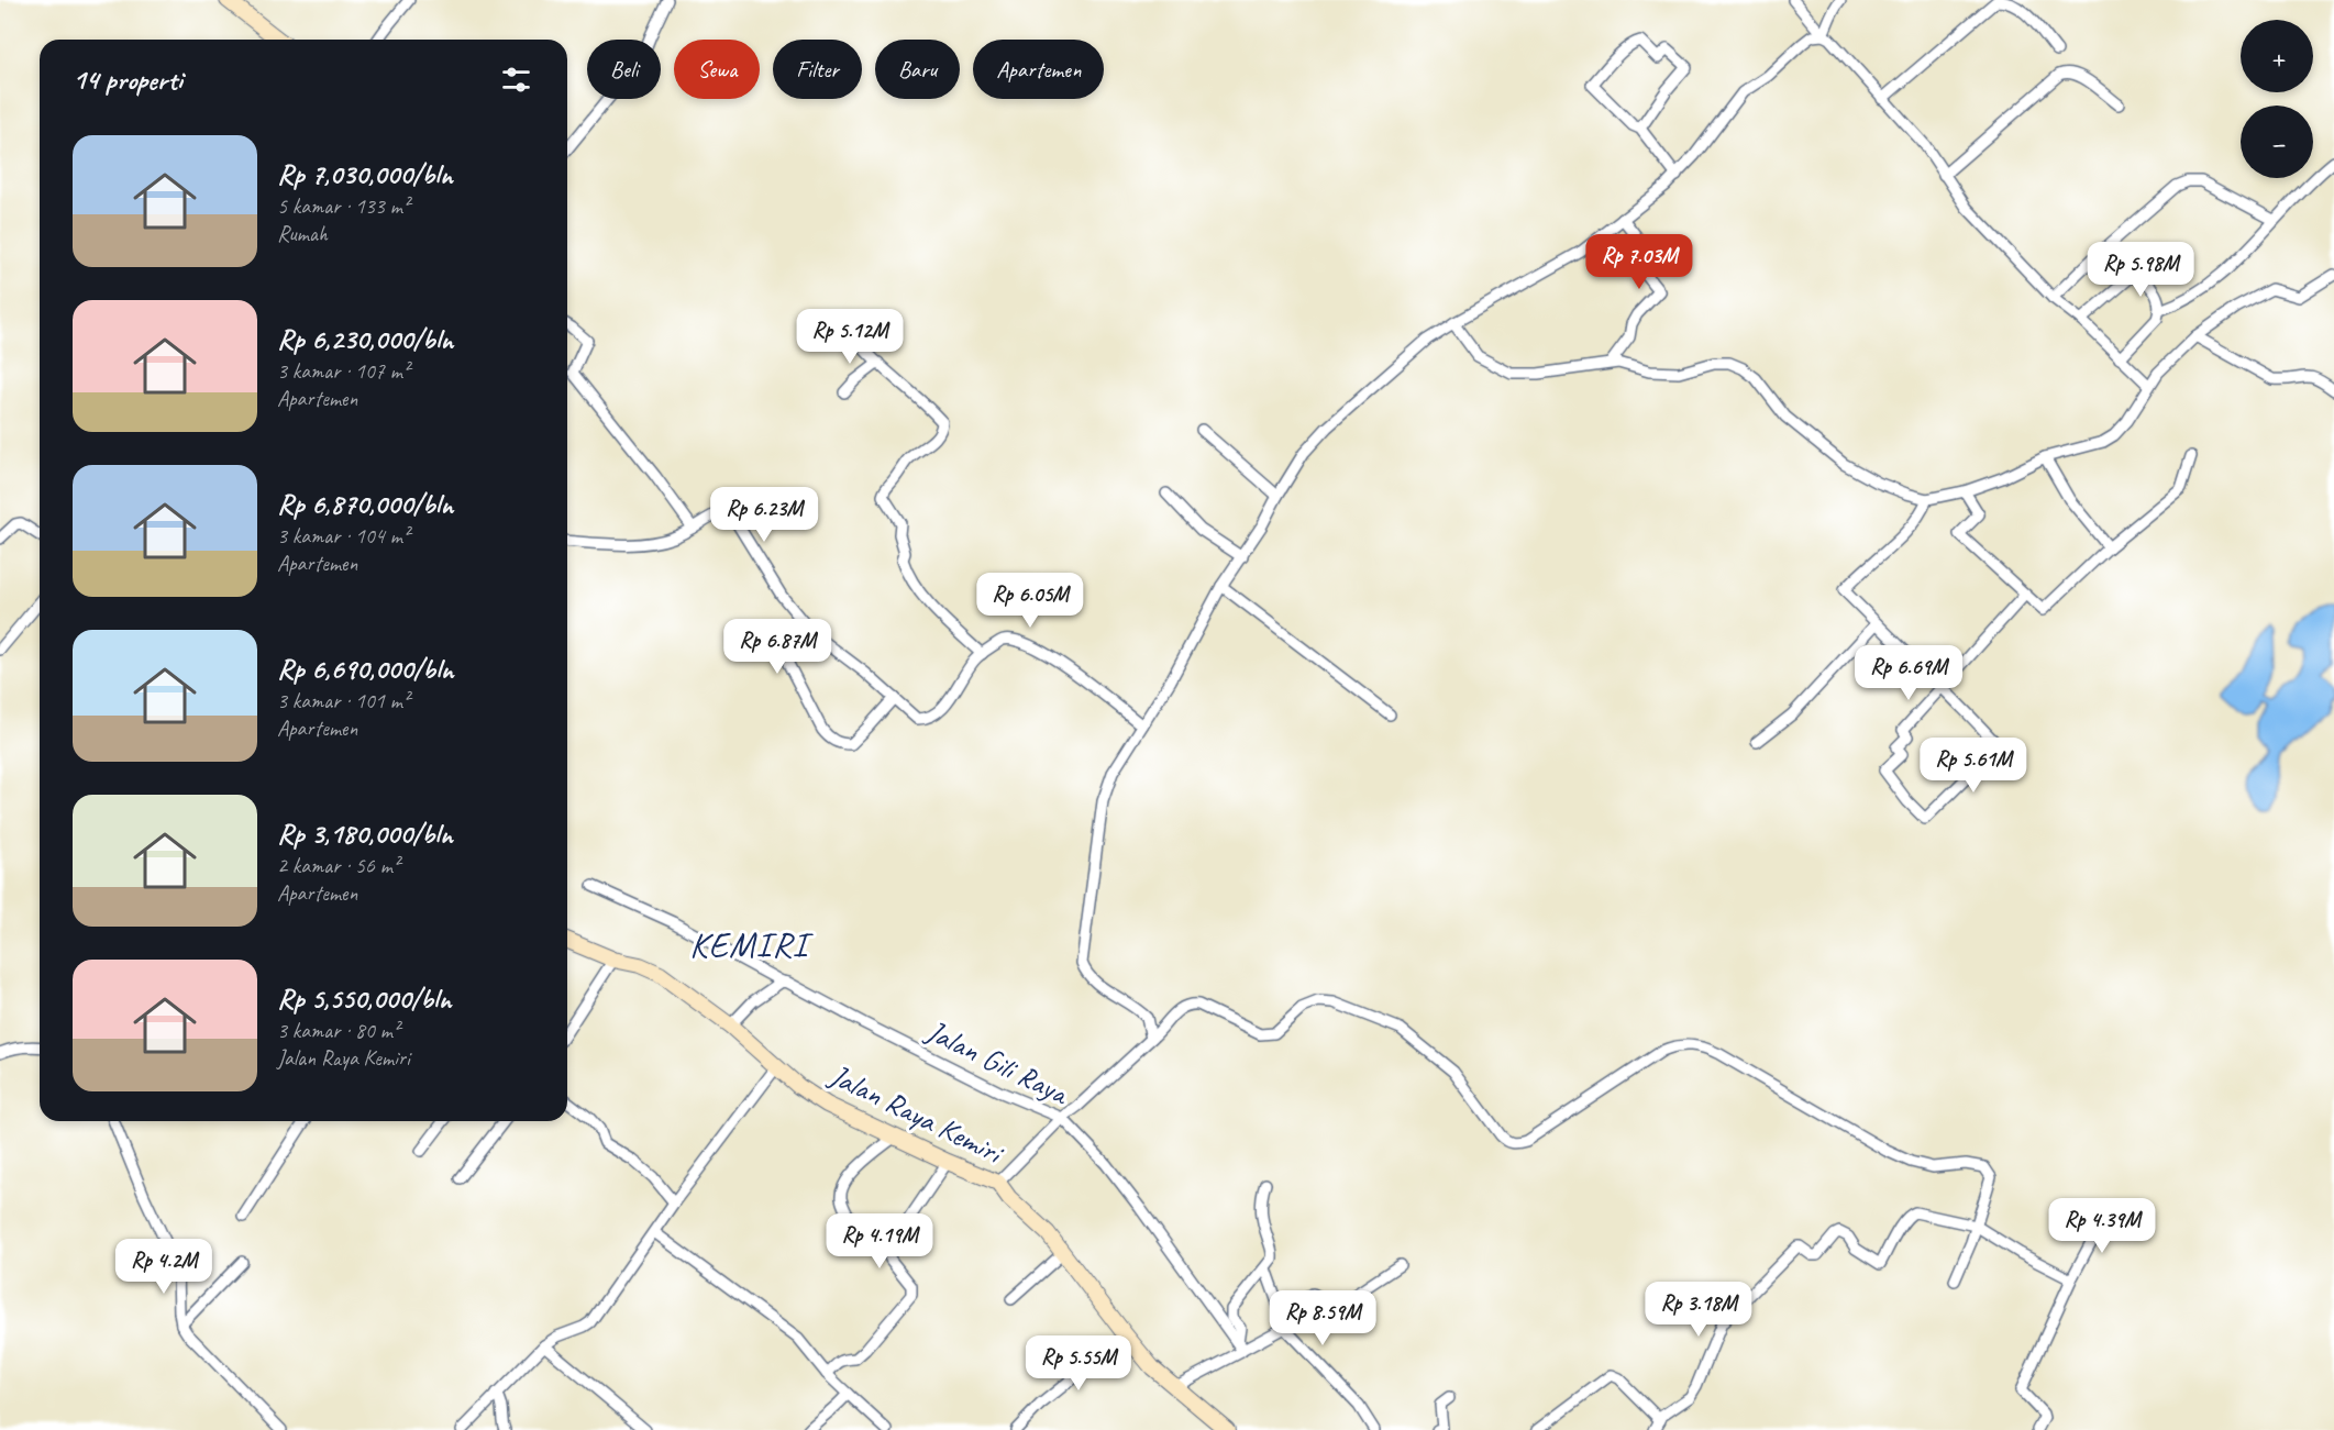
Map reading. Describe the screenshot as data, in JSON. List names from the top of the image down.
{
  "streets": {
    "street": ["Jalan Gili Raya", "Jalan Raya Kemiri"]
  },
  "districts": ["KEMIRI"],
  "page": {
    "map_buttons": ["+", "−"],
    "chip": [
      "Beli",
      "Sewa",
      "Filter",
      "Baru",
      "Apartemen"
    ],
    "heading": "14 properti",
    "list": [
      {
        "name": "Rp 7,030,000/bln",
        "note": "5 kamar · 133 m² · Rumah"
      },
      {
        "name": "Rp 6,230,000/bln",
        "note": "3 kamar · 107 m² · Apartemen"
      },
      {
        "name": "Rp 6,870,000/bln",
        "note": "3 kamar · 104 m² · Apartemen"
      },
      {
        "name": "Rp 6,690,000/bln",
        "note": "3 kamar · 101 m² · Apartemen"
      },
      {
        "name": "Rp 3,180,000/bln",
        "note": "2 kamar · 56 m² · Apartemen"
      },
      {
        "name": "Rp 5,550,000/bln",
        "note": "3 kamar · 80 m² · Jalan Raya Kemiri"
      }
    ],
    "price": [
      "Rp 7.03M",
      "Rp 5.98M",
      "Rp 5.12M",
      "Rp 6.23M",
      "Rp 6.05M",
      "Rp 6.87M",
      "Rp 6.69M",
      "Rp 5.61M",
      "Rp 4.39M",
      "Rp 4.19M",
      "Rp 4.2M",
      "Rp 3.18M",
      "Rp 8.59M",
      "Rp 5.55M"
    ]
  }
}
